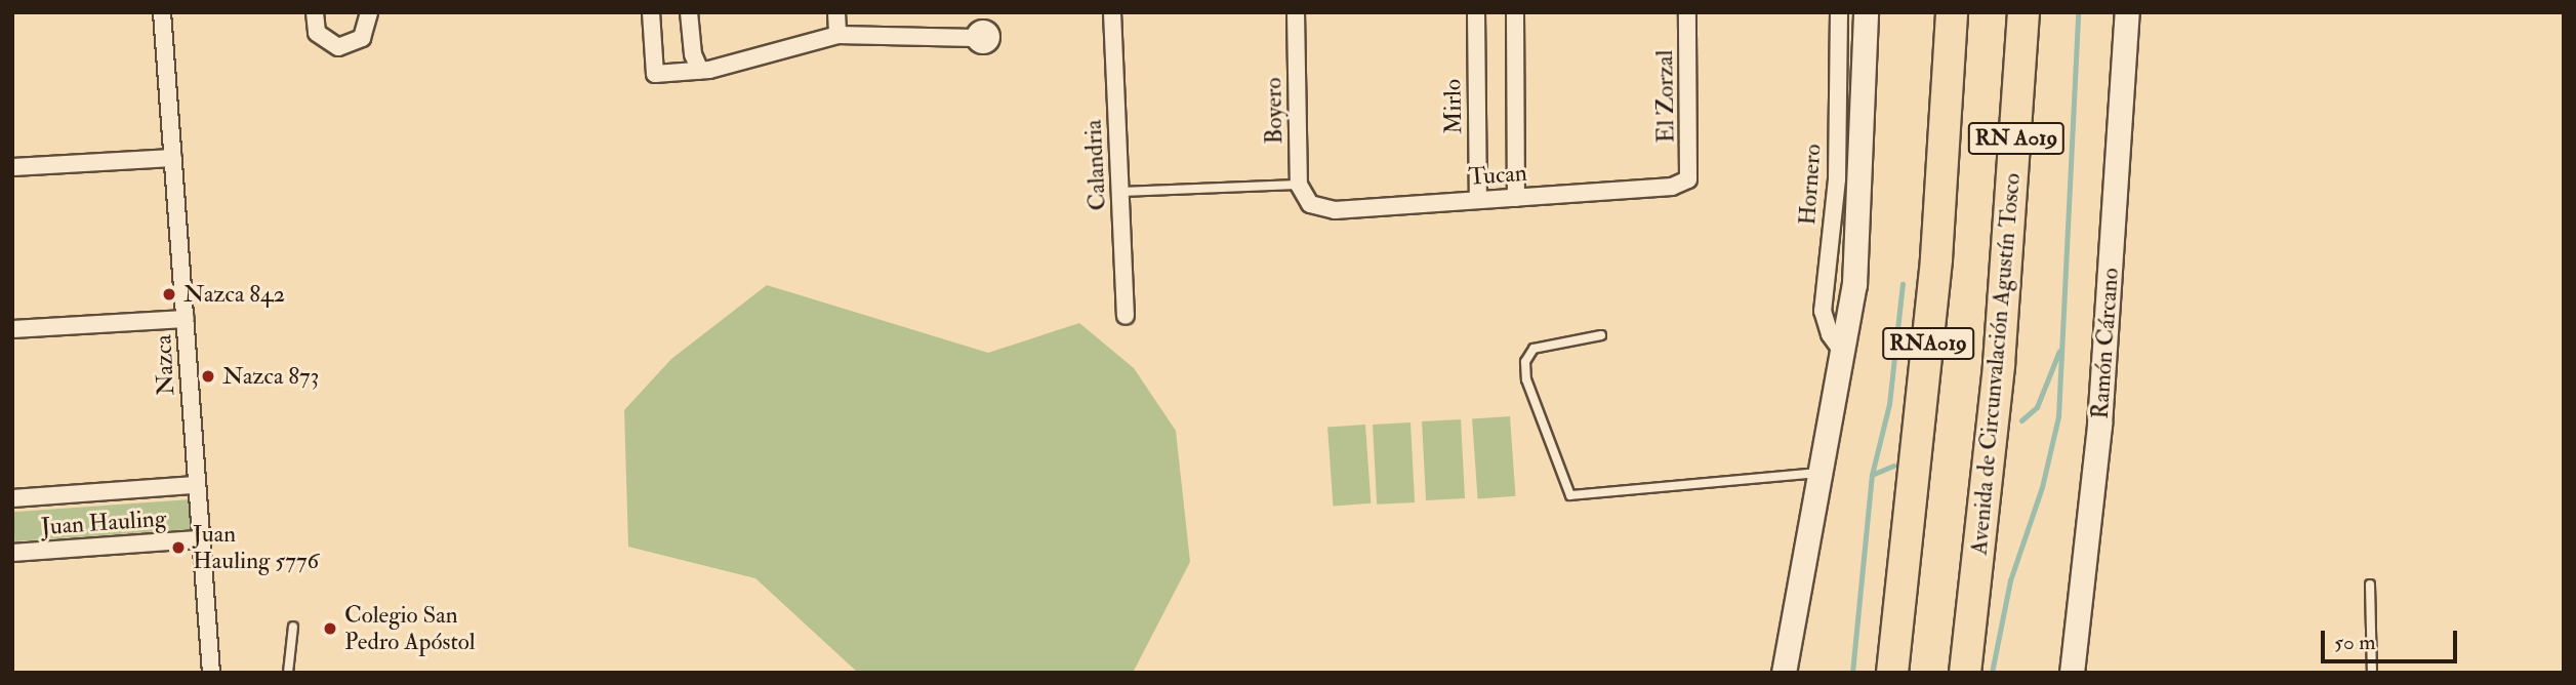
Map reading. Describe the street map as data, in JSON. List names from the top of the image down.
{
  "streets": {
    "highway": ["RN A019", "RNA019", "Avenida de Circunvalación Agustín Tosco"],
    "main road": ["Ramón Cárcano"],
    "street": [
      "El Zorzal",
      "Mirlo",
      "Boyero",
      "Calandria",
      "Tucan",
      "Hornero",
      "Nazca",
      "Juan Hauling"
    ]
  },
  "crossings": [
    ["El Zorzal", "Tucan"],
    ["Mirlo", "Tucan"],
    ["Boyero", "Tucan"],
    ["Nazca", "Juan Hauling"]
  ],
  "places": [
    "Nazca 842",
    "Nazca 873",
    "Juan Hauling 5776",
    "Colegio San Pedro Apóstol"
  ],
  "scale_bar": "50 m"
}
